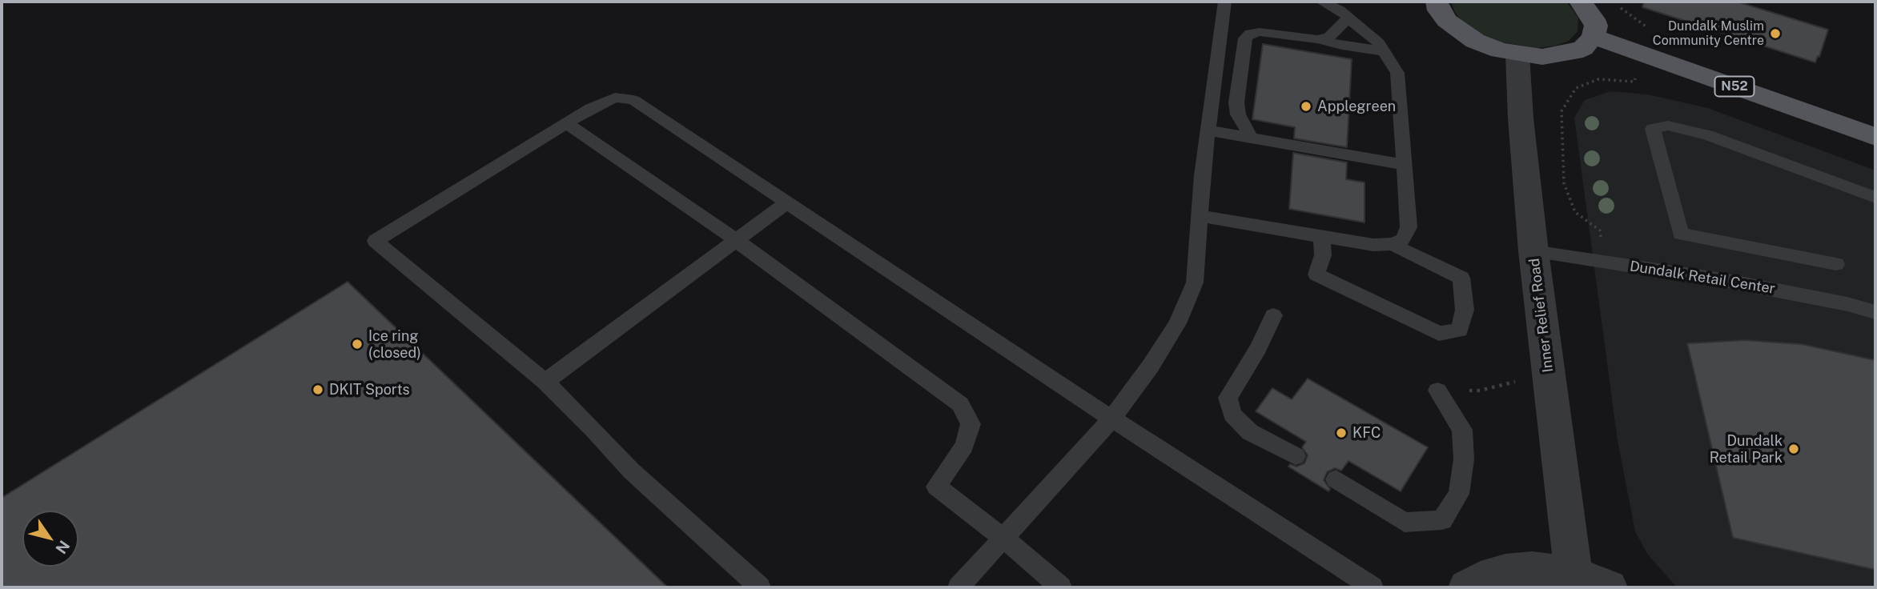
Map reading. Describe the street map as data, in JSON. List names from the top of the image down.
{
  "streets": {
    "main road": ["N52"],
    "street": ["Inner Relief Road"],
    "lane": ["Dundalk Retail Center"]
  },
  "crossings": [
    ["Dundalk Retail Center", "Inner Relief Road"]
  ],
  "places": [
    "Dundalk Muslim Community Centre",
    "Applegreen",
    "Ice ring (closed)",
    "DKIT Sports",
    "KFC",
    "Dundalk Retail Park"
  ],
  "north": "bottom right"
}
